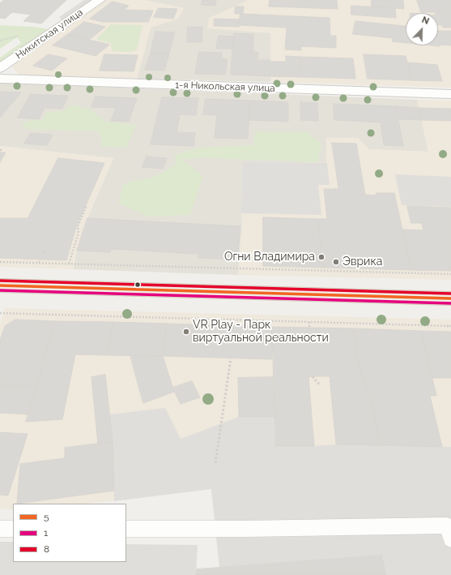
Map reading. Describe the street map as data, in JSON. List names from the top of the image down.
{
  "streets": {
    "street": ["Никитская улица", "1-я Никольская улица"]
  },
  "places": ["Огни Владимира", "Эврика", "VR Play - Парк виртуальной реальности"],
  "lines": ["transit line 8", "transit line 5", "transit line 1"],
  "legend": ["5", "1", "8"],
  "north": "top right"
}
